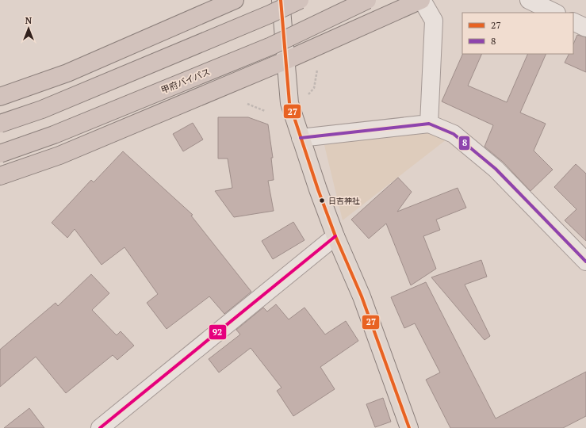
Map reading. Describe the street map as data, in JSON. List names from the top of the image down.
{
  "streets": {
    "highway": ["甲府バイパス"]
  },
  "places": ["日吉神社"],
  "lines": ["transit line 27", "transit line 8", "transit line 92"],
  "legend": ["27", "8"],
  "north": "top"
}
